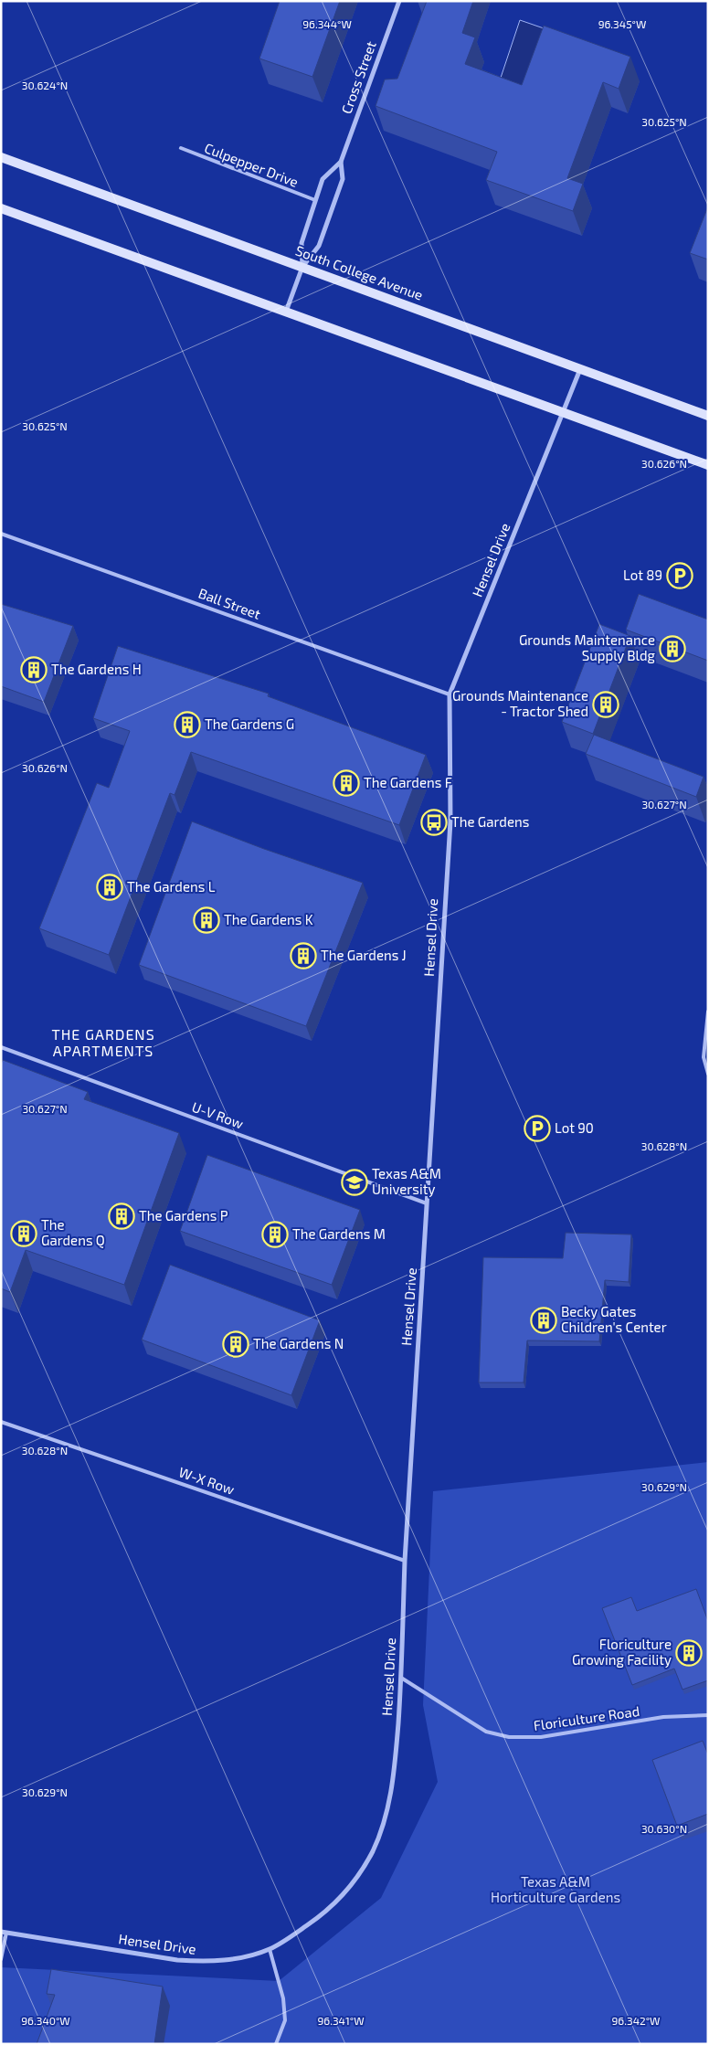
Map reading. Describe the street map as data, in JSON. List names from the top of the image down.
{
  "streets": {
    "main road": ["South College Avenue"],
    "street": ["Cross Street", "Hensel Drive"],
    "lane": [
      "Culpepper Drive",
      "Ball Street",
      "U-V Row",
      "W-X Row",
      "Floriculture Road"
    ]
  },
  "crossings": [
    ["Cross Street", "Culpepper Drive"],
    ["Cross Street", "South College Avenue"],
    ["South College Avenue", "Hensel Drive"],
    ["Hensel Drive", "Ball Street"],
    ["Hensel Drive", "U-V Row"],
    ["Hensel Drive", "W-X Row"],
    ["Hensel Drive", "Floriculture Road"]
  ],
  "districts": ["THE GARDENS APARTMENTS"],
  "parks": ["Texas A&M Horticulture Gardens"],
  "places": {
    "parking": ["Lot 89", "Lot 90"],
    "building": [
      "Grounds Maintenance Supply Bldg",
      "The Gardens H",
      "Grounds Maintenance - Tractor Shed",
      "The Gardens G",
      "The Gardens F",
      "The Gardens L",
      "The Gardens K",
      "The Gardens J",
      "The Gardens P",
      "The Gardens Q",
      "The Gardens M",
      "Becky Gates Children's Center",
      "The Gardens N",
      "Floriculture Growing Facility"
    ],
    "bus stop": ["The Gardens"],
    "school or university": ["Texas A&M University"]
  },
  "coordinates": [
    "96.344°W",
    "96.345°W",
    "30.624°N",
    "30.625°N",
    "30.626°N",
    "30.627°N",
    "30.628°N",
    "30.629°N",
    "30.630°N",
    "96.340°W",
    "96.341°W",
    "96.342°W"
  ]
}
